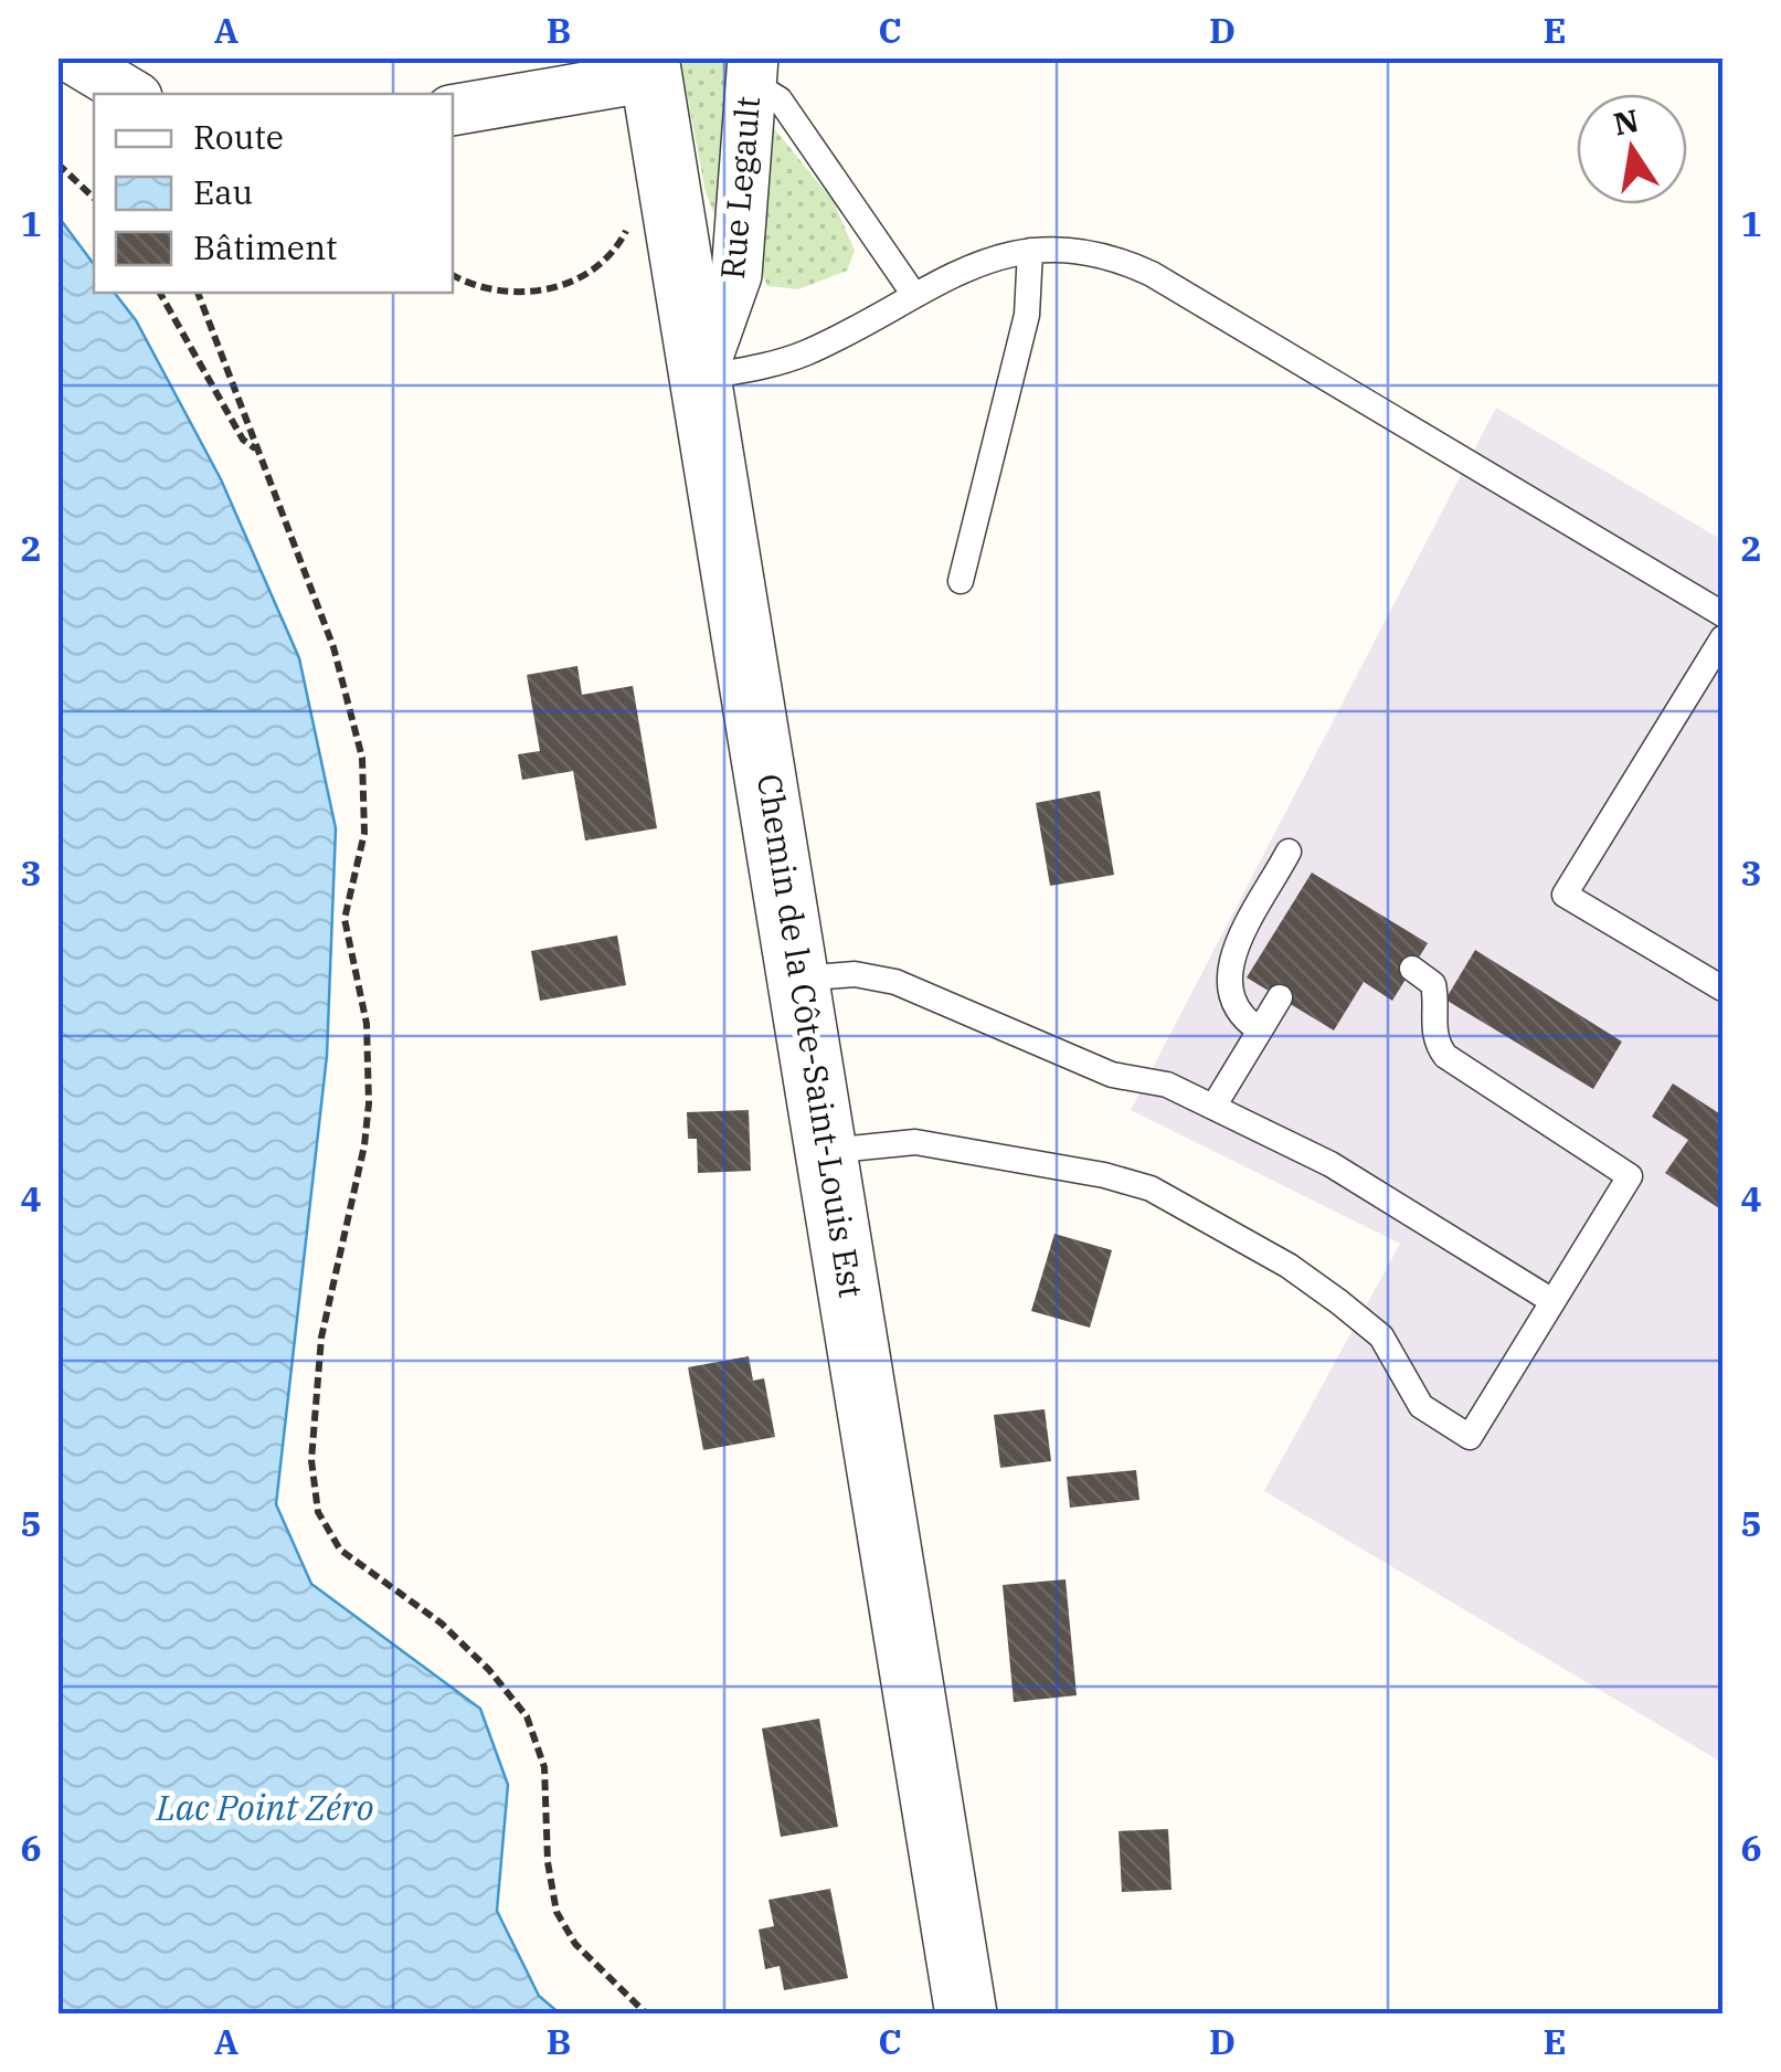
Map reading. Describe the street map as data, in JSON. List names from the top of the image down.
{
  "streets": {
    "street": ["Rue Legault", "Chemin de la Côte-Saint-Louis Est"]
  },
  "crossings": [
    ["Rue Legault", "Chemin de la Côte-Saint-Louis Est"]
  ],
  "water": ["Lac Point Zéro"],
  "legend": ["Route", "Eau", "Bâtiment"],
  "north": "top",
  "grid": {
    "columns": [
      "A",
      "B",
      "C",
      "D",
      "E"
    ],
    "rows": [
      "1",
      "2",
      "3",
      "4",
      "5",
      "6"
    ]
  }
}
